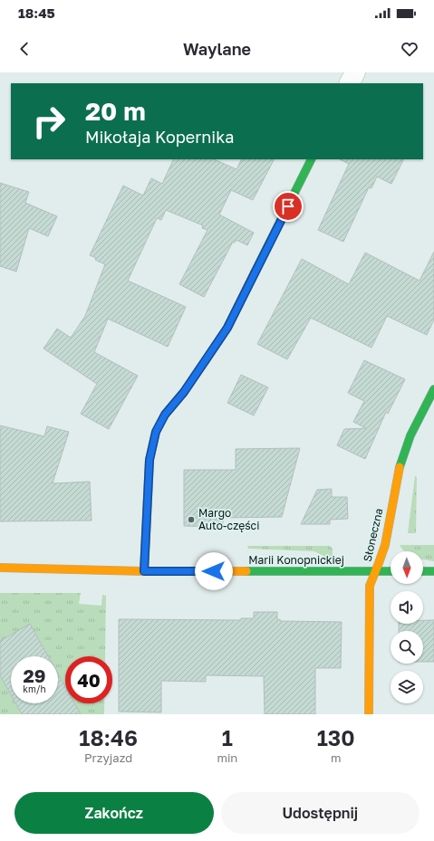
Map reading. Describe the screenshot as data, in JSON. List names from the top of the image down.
{
  "streets": {
    "street": ["Słoneczna", "Marii Konopnickiej"]
  },
  "crossings": [
    ["Słoneczna", "Marii Konopnickiej"]
  ],
  "places": ["Margo Auto-części"],
  "north": "bottom",
  "page": {
    "status": "18:45",
    "header": "Waylane",
    "turn": ["20 m", "Mikołaja Kopernika"],
    "speed": "29 km/h",
    "limit": "40",
    "eta": [
      "18:46",
      "Przyjazd",
      "1",
      "min",
      "130",
      "m"
    ],
    "buttons": ["Zakończ", "Udostępnij"]
  }
}
